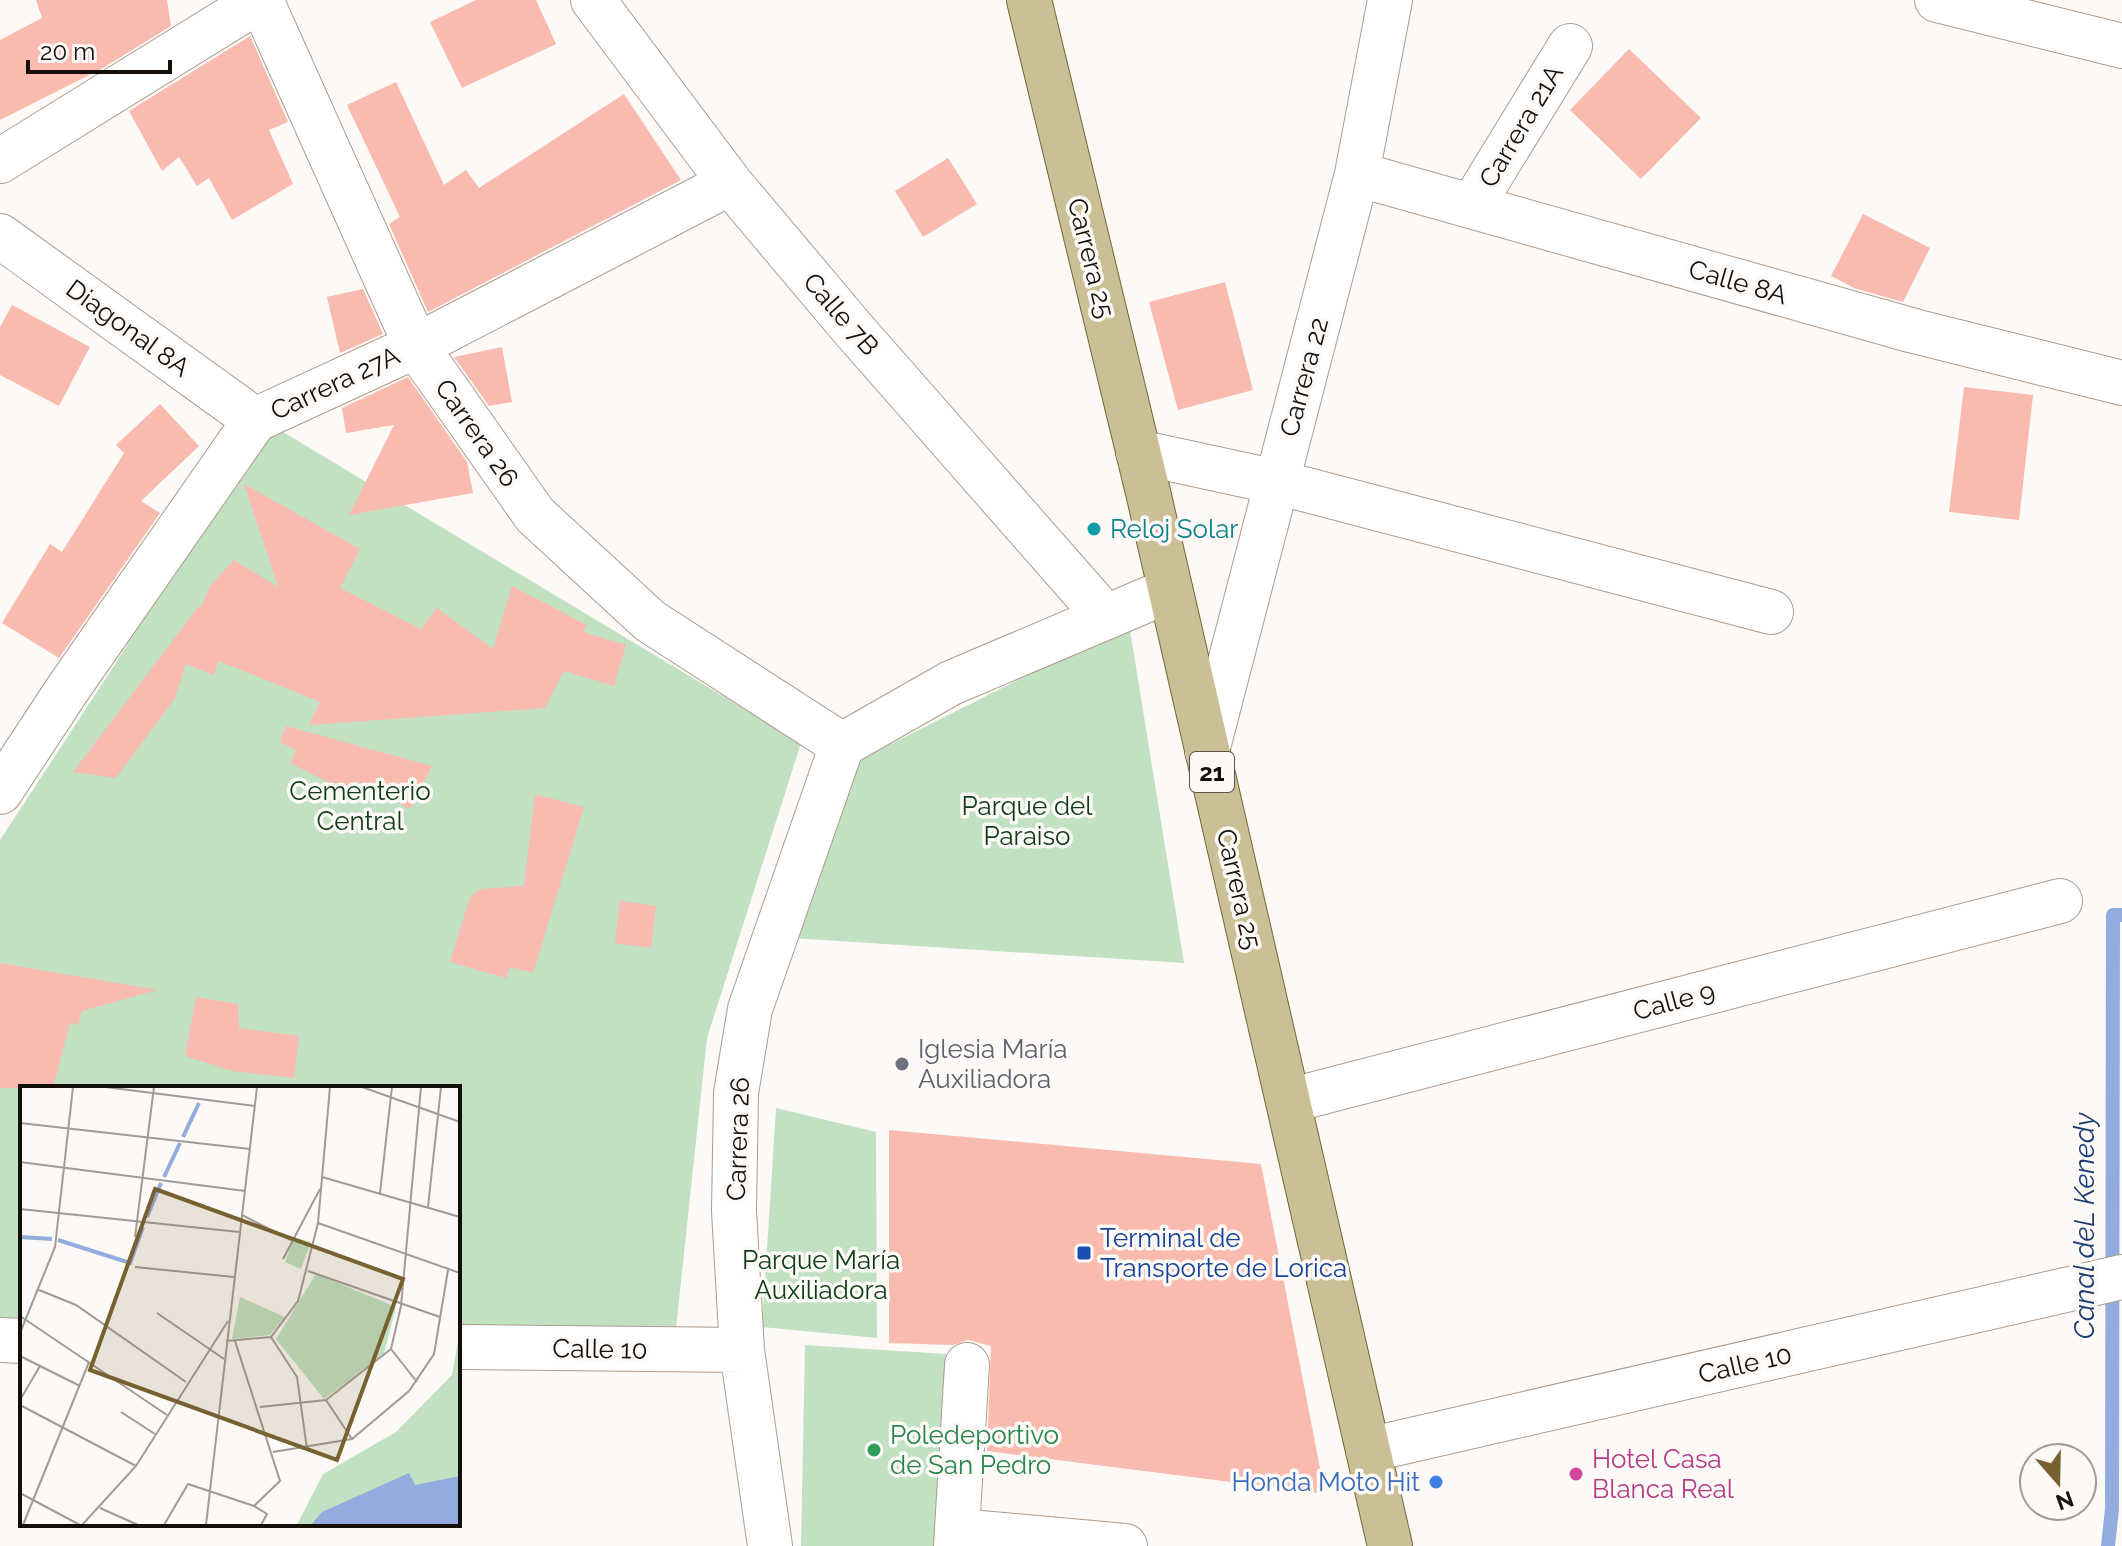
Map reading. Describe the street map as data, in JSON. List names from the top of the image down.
{
  "streets": {
    "main road": ["Carrera 25", "21"],
    "street": [
      "Carrera 21A",
      "Calle 8A",
      "Calle 7B",
      "Diagonal 8A",
      "Carrera 22",
      "Carrera 27A",
      "Carrera 26",
      "Calle 9",
      "Calle 10"
    ]
  },
  "crossings": [
    ["Carrera 21A", "Calle 8A"],
    ["Carrera 25", "Carrera 22"],
    ["Carrera 25", "Calle 9"],
    ["Carrera 25", "Calle 10"],
    ["Calle 8A", "Carrera 22"],
    ["Calle 7B", "Carrera 27A"],
    ["Diagonal 8A", "Carrera 27A"],
    ["Carrera 27A", "Carrera 26"],
    ["Carrera 26", "Calle 10"]
  ],
  "water": ["Canal deL Kenedy"],
  "parks": ["Cementerio Central", "Parque del Paraiso", "Parque María Auxiliadora"],
  "places": {
    "other": [
      "Reloj Solar",
      "Iglesia María Auxiliadora",
      "Poledeportivo de San Pedro",
      "Hotel Casa Blanca Real",
      "Honda Moto Hit"
    ],
    "transit": ["Terminal de Transporte de Lorica"]
  },
  "scale_bar": "20 m",
  "north": "bottom"
}
